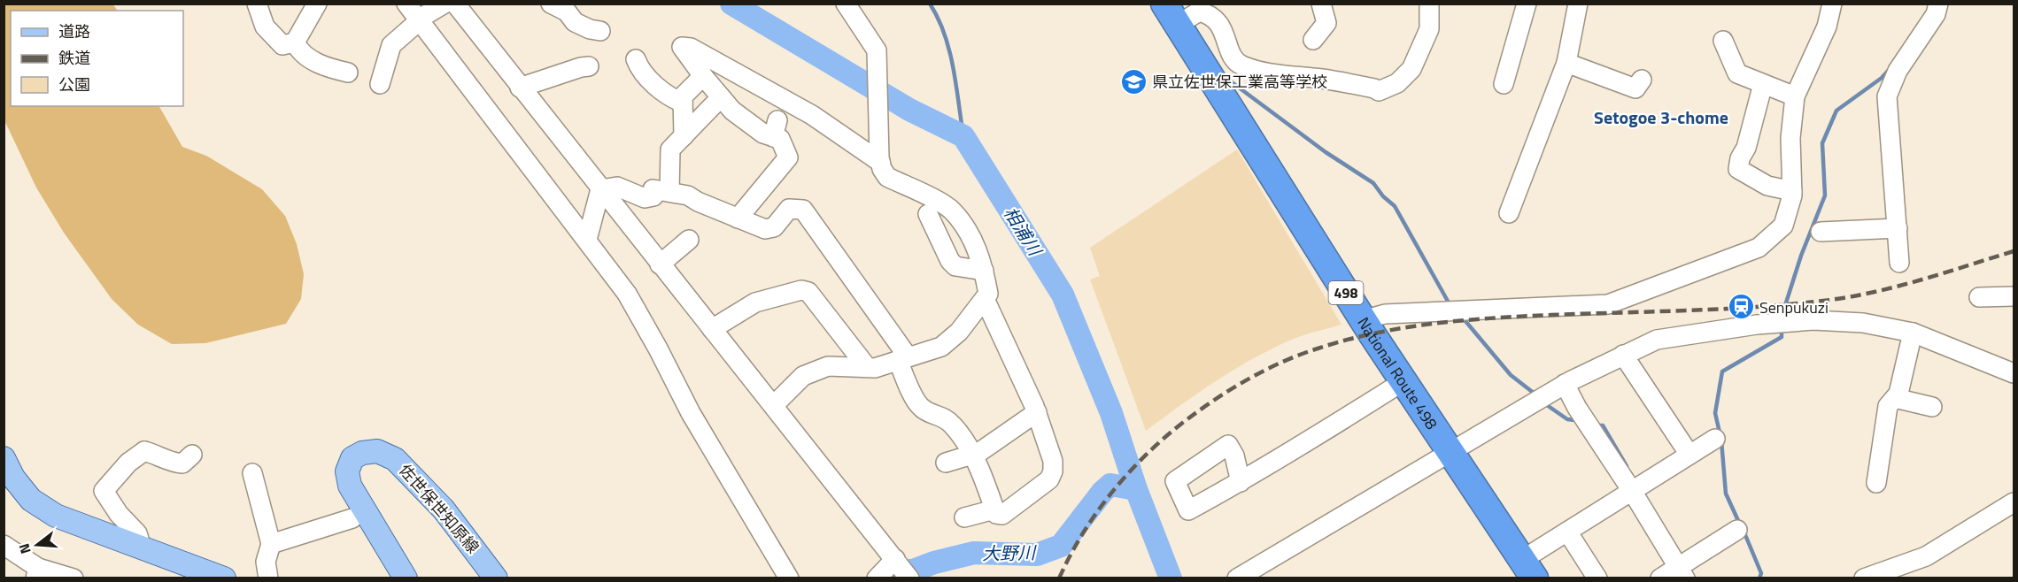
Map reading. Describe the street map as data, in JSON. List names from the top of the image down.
{
  "streets": {
    "highway": ["498", "National Route 498"],
    "main road": ["佐世保世知原線"]
  },
  "districts": ["Setogoe 3-chome"],
  "water": ["相浦川", "大野川"],
  "places": {
    "school or university": ["県立佐世保工業高等学校"],
    "station": ["Senpukuzi"]
  },
  "legend": ["道路", "鉄道", "公園"],
  "north": "left"
}
